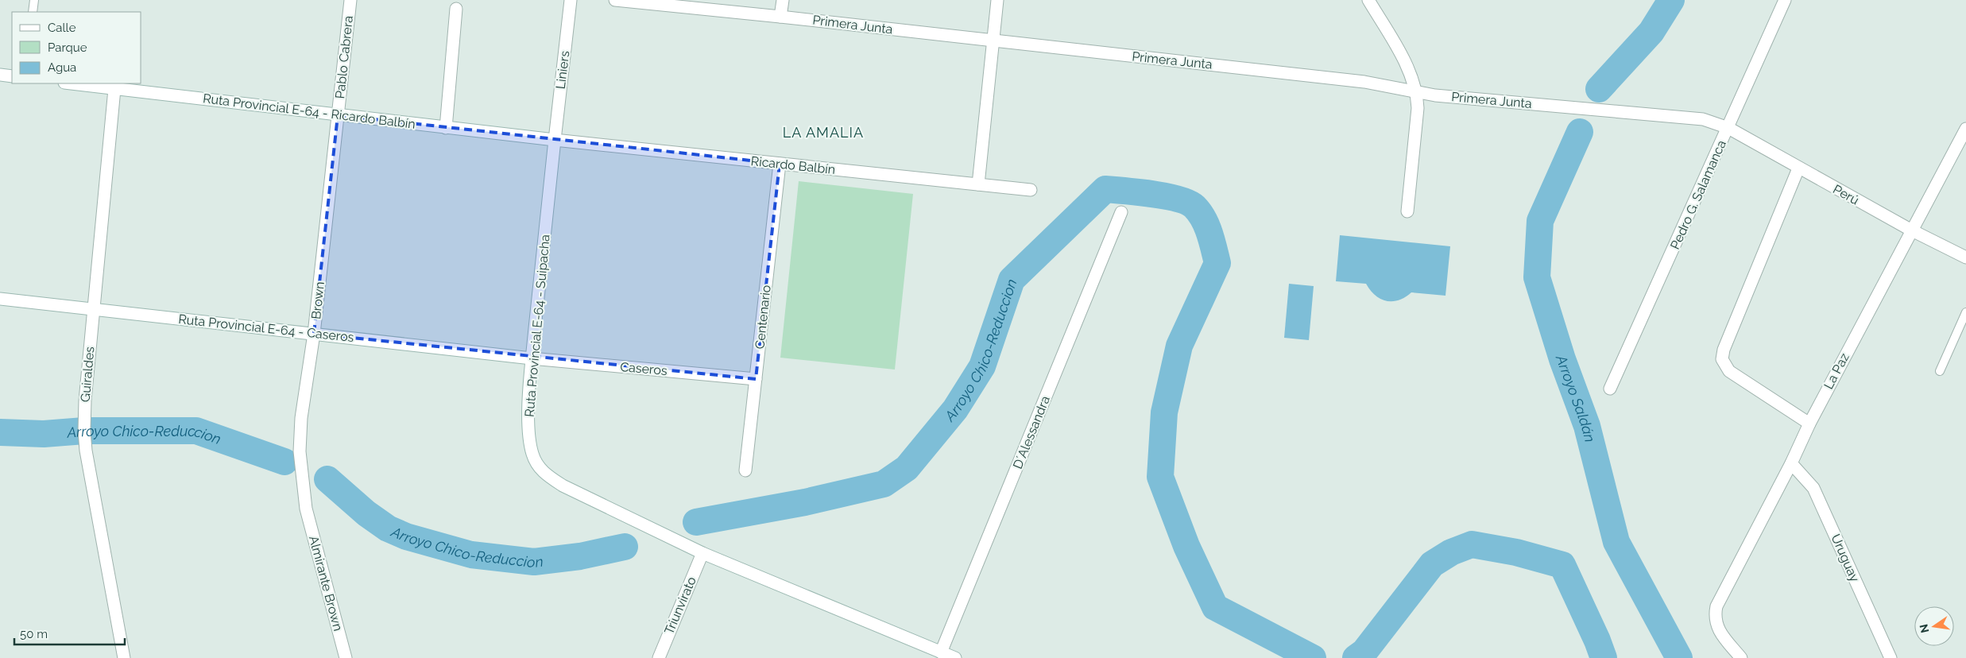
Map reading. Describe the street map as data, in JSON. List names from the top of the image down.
{
  "streets": {
    "street": [
      "Primera Junta",
      "Pablo Cabrera",
      "Liniers",
      "Ruta Provincial E-64 - Ricardo Balbín",
      "Ricardo Balbín",
      "Pedro G. Salamanca",
      "Perú",
      "Brown",
      "Centenario",
      "Ruta Provincial E-64 - Suipacha",
      "Ruta Provincial E-64 - Caseros",
      "Caseros",
      "La Paz",
      "Guiraldes",
      "D´Alessandra",
      "Uruguay",
      "Almirante Brown",
      "Triunvirato"
    ]
  },
  "crossings": [
    ["Primera Junta", "Pedro G. Salamanca"],
    ["Primera Junta", "Perú"],
    ["Pablo Cabrera", "Ruta Provincial E-64 - Ricardo Balbín"],
    ["Pablo Cabrera", "Brown"],
    ["Liniers", "Ruta Provincial E-64 - Ricardo Balbín"],
    ["Liniers", "Ricardo Balbín"],
    ["Liniers", "Ruta Provincial E-64 - Suipacha"],
    ["Ruta Provincial E-64 - Ricardo Balbín", "Ricardo Balbín"],
    ["Ruta Provincial E-64 - Ricardo Balbín", "Brown"],
    ["Ruta Provincial E-64 - Ricardo Balbín", "Ruta Provincial E-64 - Suipacha"],
    ["Ruta Provincial E-64 - Ricardo Balbín", "Guiraldes"],
    ["Ricardo Balbín", "Centenario"],
    ["Ricardo Balbín", "Ruta Provincial E-64 - Suipacha"],
    ["Pedro G. Salamanca", "Perú"],
    ["Perú", "La Paz"],
    ["Brown", "Ruta Provincial E-64 - Caseros"],
    ["Brown", "Almirante Brown"],
    ["Centenario", "Caseros"],
    ["Ruta Provincial E-64 - Suipacha", "Ruta Provincial E-64 - Caseros"],
    ["Ruta Provincial E-64 - Suipacha", "Caseros"],
    ["Ruta Provincial E-64 - Suipacha", "D´Alessandra"],
    ["Ruta Provincial E-64 - Suipacha", "Triunvirato"],
    ["Ruta Provincial E-64 - Caseros", "Caseros"],
    ["Ruta Provincial E-64 - Caseros", "Guiraldes"],
    ["La Paz", "Uruguay"]
  ],
  "districts": ["LA AMALIA"],
  "water": ["Arroyo Chico-Reduccion", "Arroyo Saldán"],
  "legend": ["Calle", "Parque", "Agua"],
  "scale_bar": "50 m",
  "north": "left"
}
